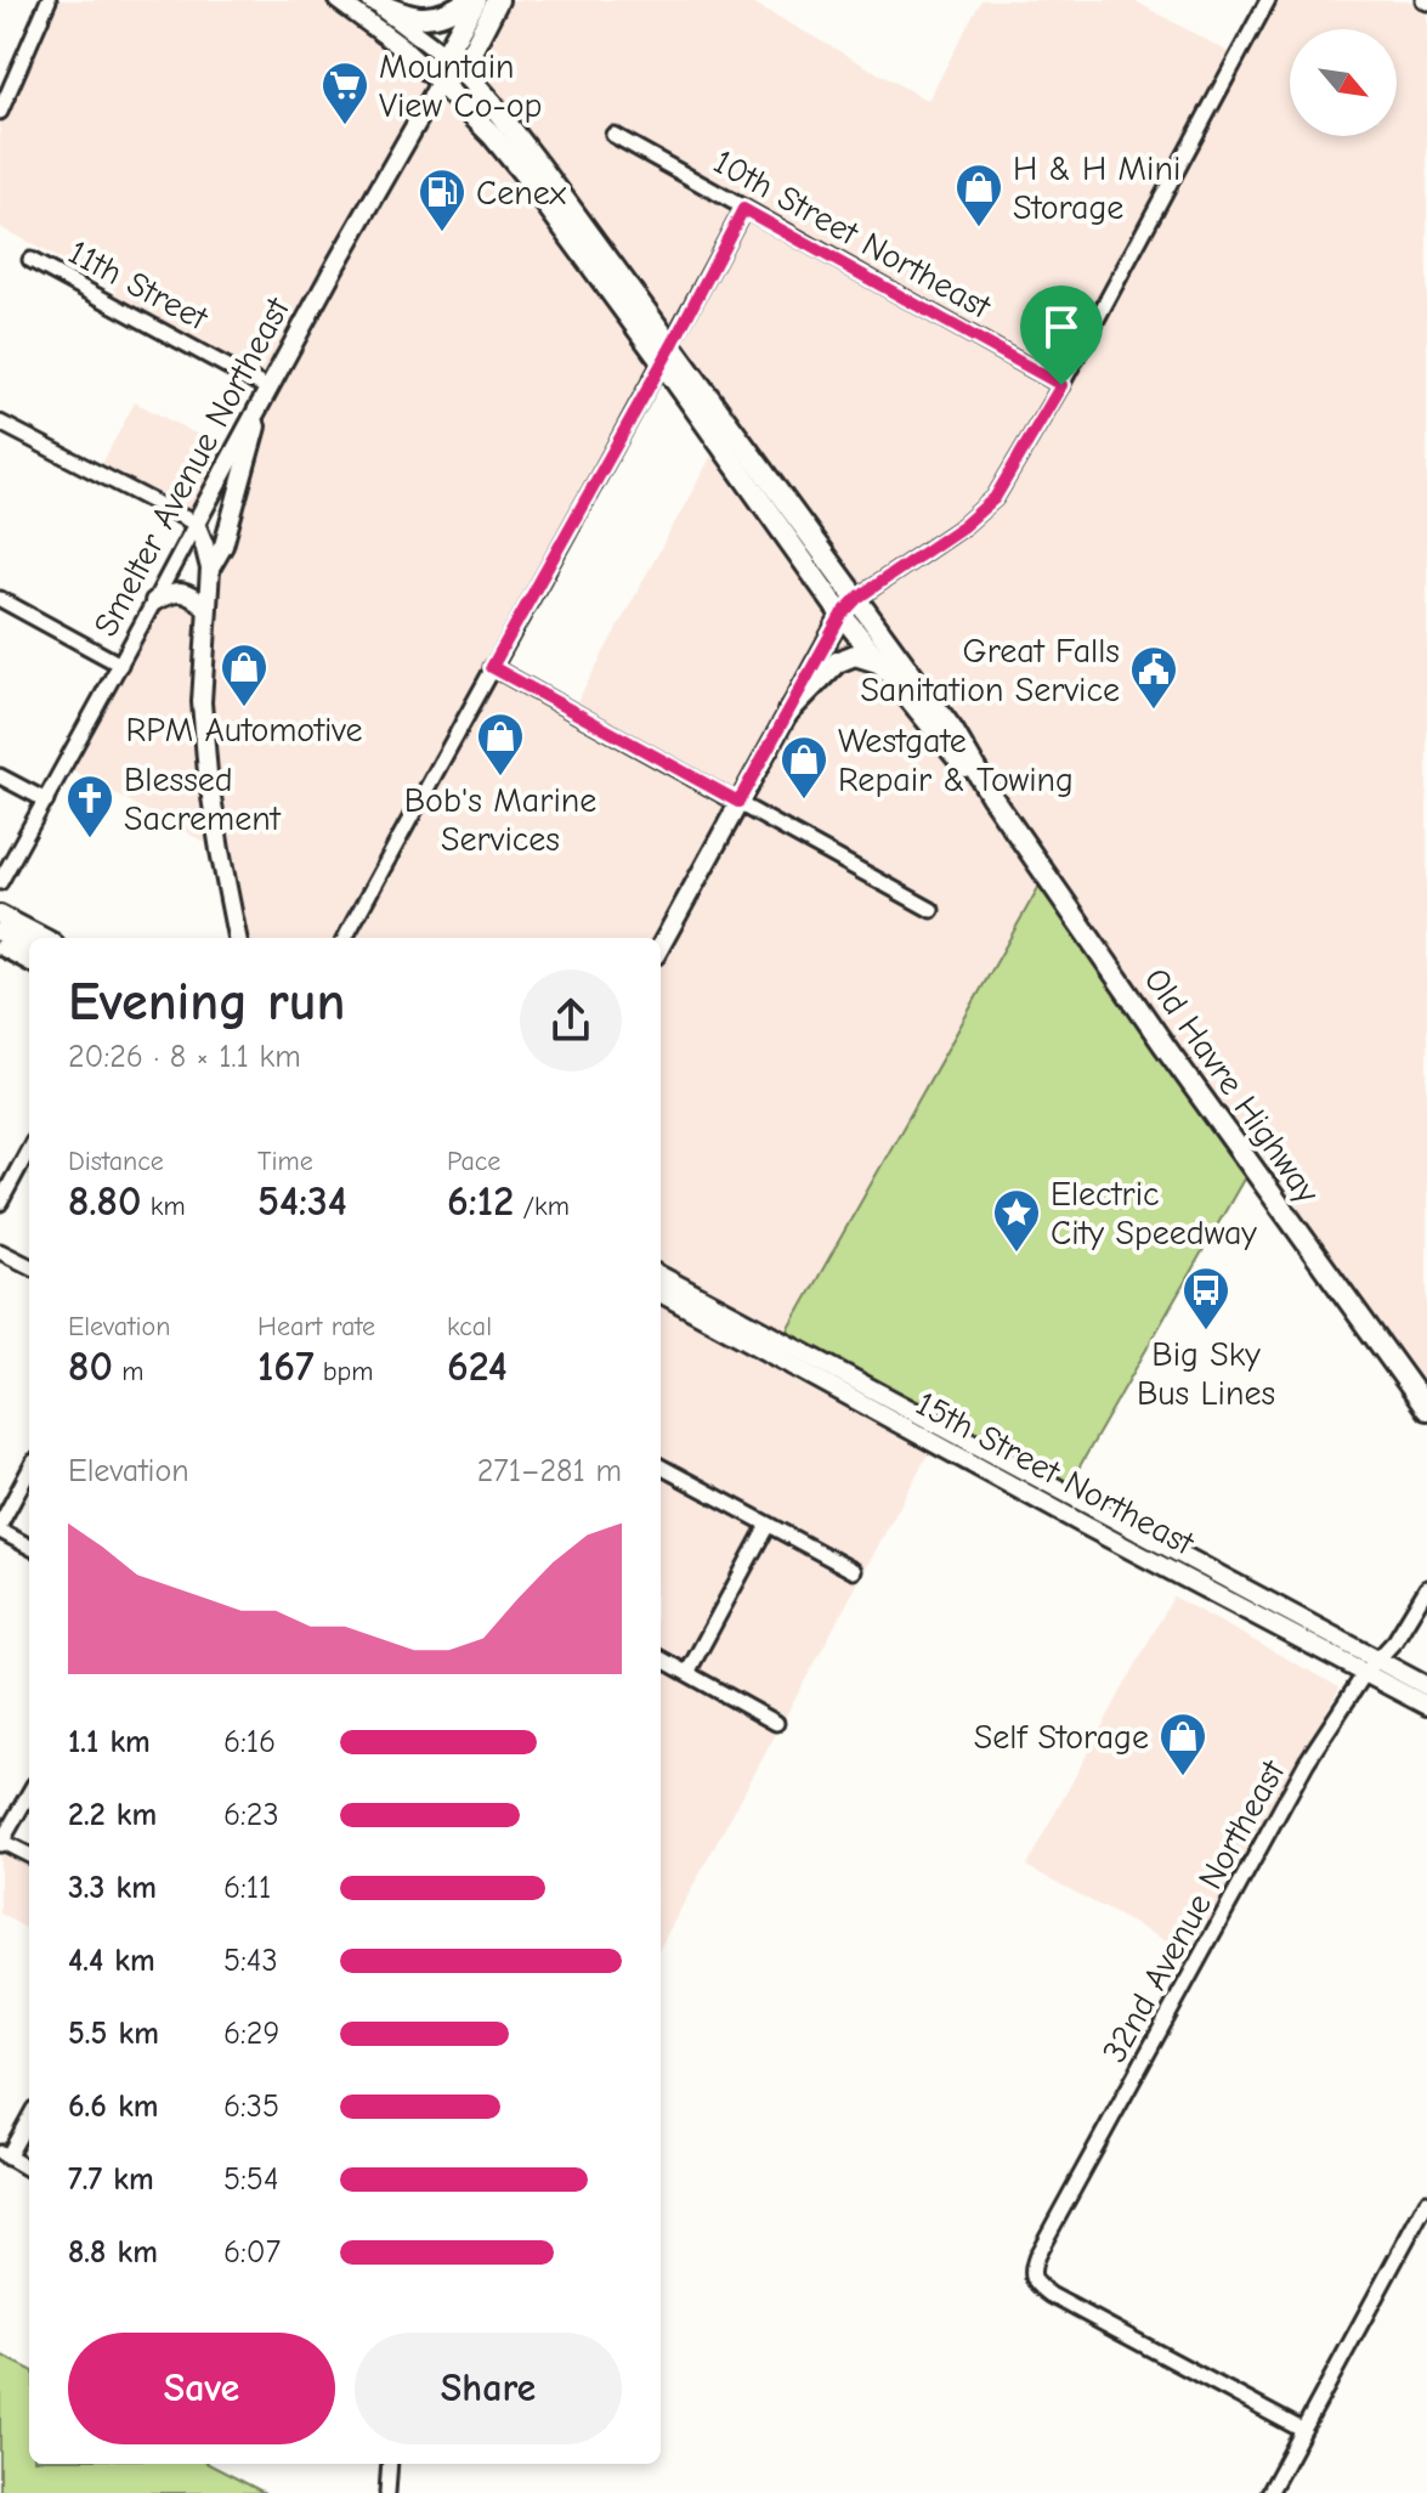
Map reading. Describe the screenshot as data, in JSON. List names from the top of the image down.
{
  "streets": {
    "highway": ["Smelter Avenue Northeast", "Old Havre Highway"],
    "main road": ["15th Street Northeast"],
    "street": ["10th Street Northeast", "11th Street", "32nd Avenue Northeast"]
  },
  "crossings": [
    ["11th Street", "Smelter Avenue Northeast"],
    ["Smelter Avenue Northeast", "Old Havre Highway"],
    ["15th Street Northeast", "32nd Avenue Northeast"]
  ],
  "places": {
    "supermarket": ["Mountain View Co-op"],
    "shop": [
      "H & H Mini Storage",
      "RPM Automotive",
      "Bob's Marine Services",
      "Westgate Repair & Towing",
      "Self Storage"
    ],
    "fuel station": ["Cenex"],
    "public building": ["Great Falls Sanitation Service"],
    "church": ["Blessed Sacrement"],
    "place": ["Electric City Speedway"],
    "bus stop": ["Big Sky Bus Lines"]
  },
  "north": "bottom right",
  "page": {
    "heading": ["Evening run", "20:26 · 8 × 1.1 km"],
    "stats": [
      ["Distance", "8.80 km"],
      ["Time", "54:34"],
      ["Pace", "6:12 /km"],
      ["Elevation", "80 m"],
      ["Heart rate", "167 bpm"],
      ["kcal", "624"]
    ],
    "chart": ["Elevation", "271–281 m"],
    "list": [
      {
        "name": "1.1 km",
        "note": "6:16"
      },
      {
        "name": "2.2 km",
        "note": "6:23"
      },
      {
        "name": "3.3 km",
        "note": "6:11"
      },
      {
        "name": "4.4 km",
        "note": "5:43"
      },
      {
        "name": "5.5 km",
        "note": "6:29"
      },
      {
        "name": "6.6 km",
        "note": "6:35"
      },
      {
        "name": "7.7 km",
        "note": "5:54"
      },
      {
        "name": "8.8 km",
        "note": "6:07"
      }
    ],
    "buttons": ["Save", "Share"]
  }
}
